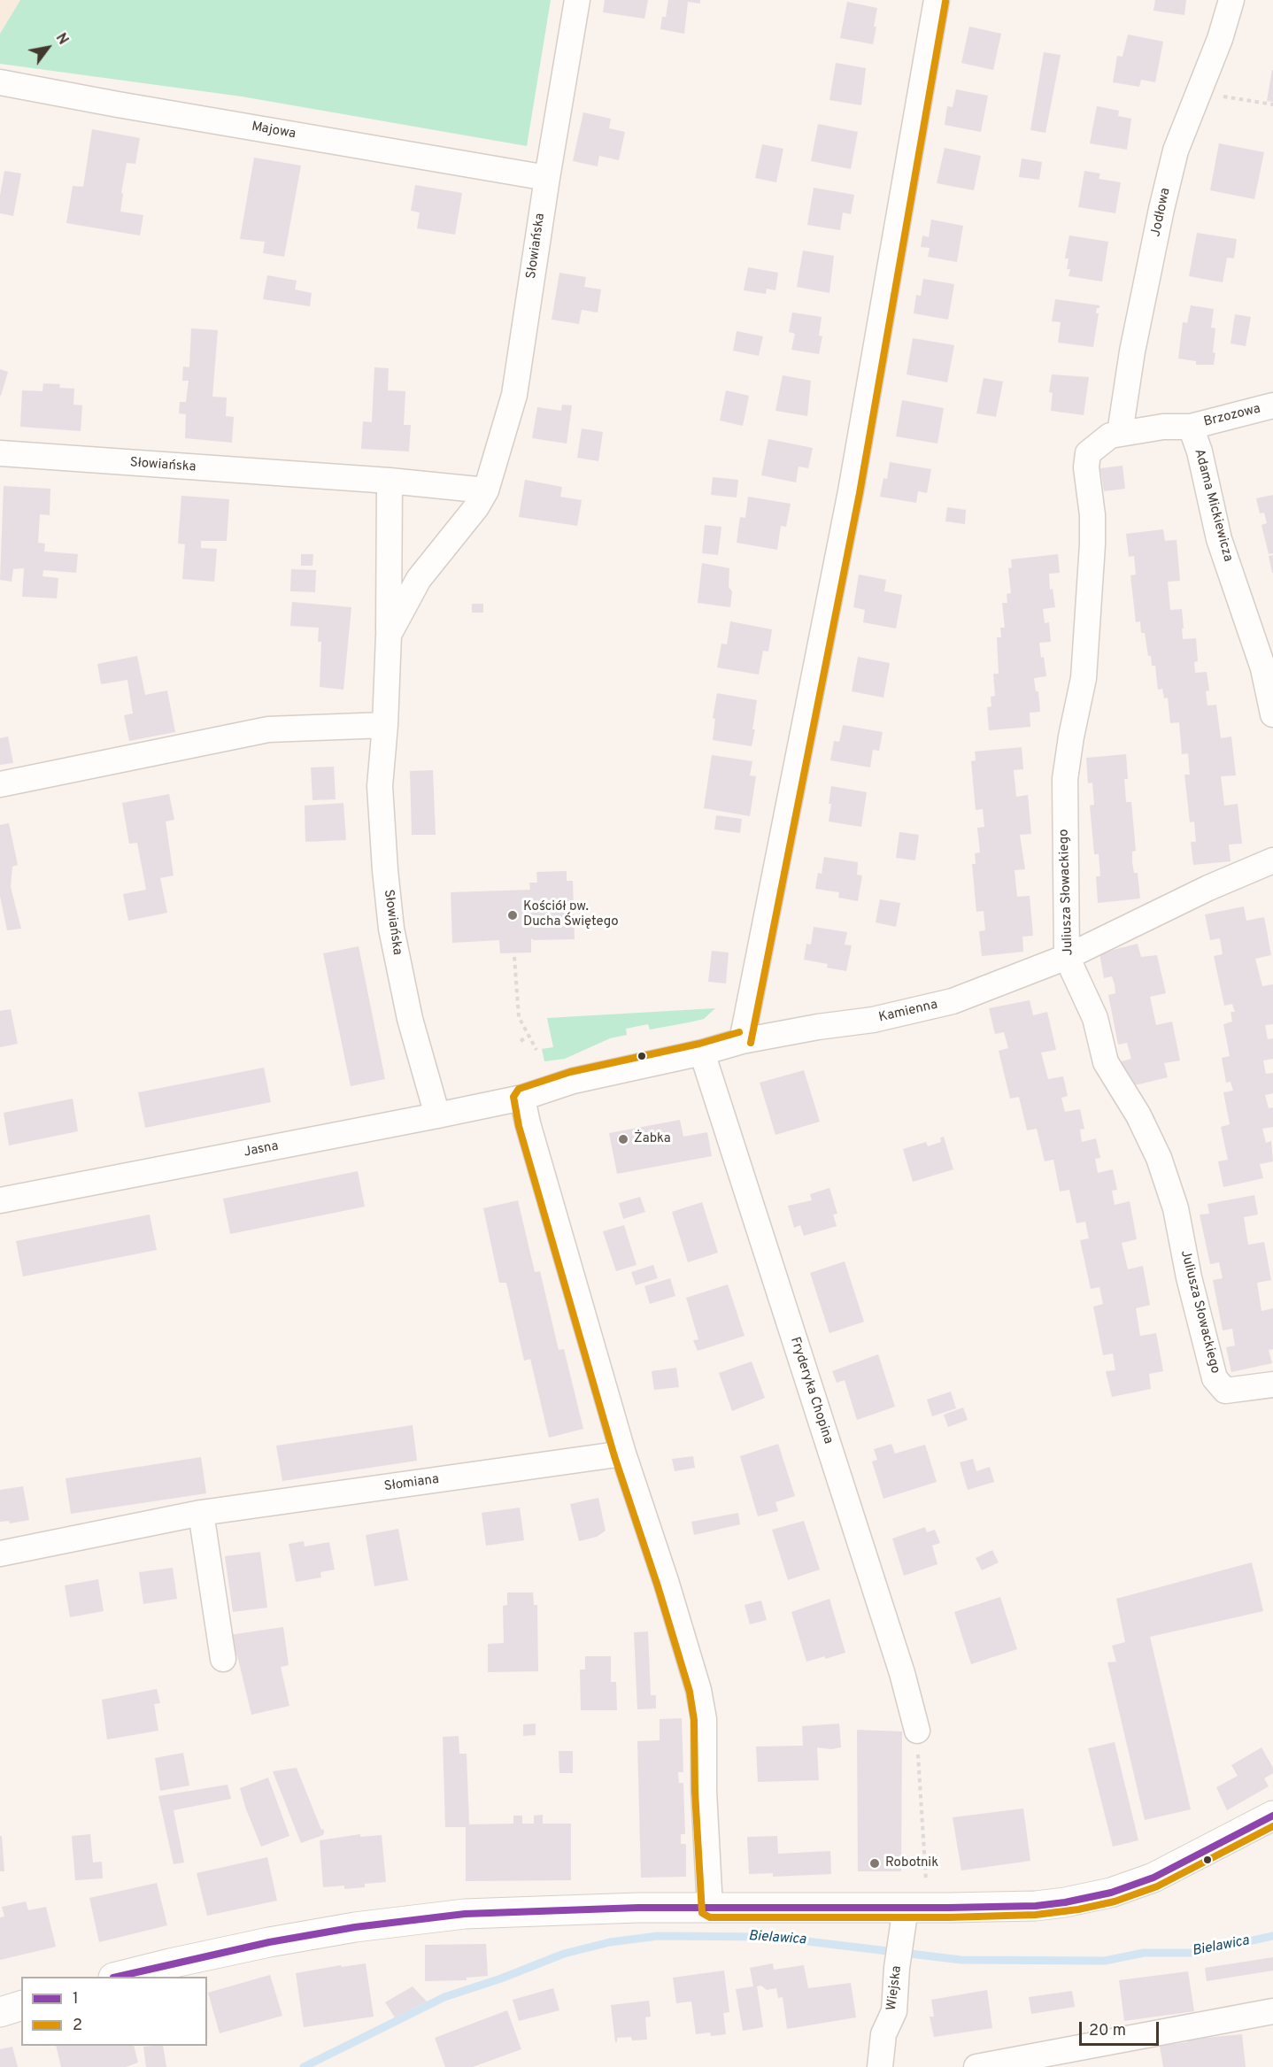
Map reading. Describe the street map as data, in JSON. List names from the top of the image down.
{
  "streets": {
    "street": [
      "Majowa",
      "Jodłowa",
      "Słowiańska",
      "Brzozowa",
      "Adama Mickiewicza",
      "Juliusza Słowackiego",
      "Kamienna",
      "Jasna",
      "Fryderyka Chopina",
      "Słomiana",
      "Wiejska"
    ]
  },
  "crossings": [
    ["Majowa", "Słowiańska"],
    ["Jodłowa", "Juliusza Słowackiego"],
    ["Słowiańska", "Jasna"],
    ["Brzozowa", "Adama Mickiewicza"],
    ["Juliusza Słowackiego", "Kamienna"],
    ["Kamienna", "Jasna"],
    ["Kamienna", "Fryderyka Chopina"]
  ],
  "water": ["Bielawica"],
  "places": ["Kościół pw. Ducha Świętego", "Żabka", "Robotnik"],
  "lines": ["transit line 2", "transit line 1"],
  "legend": ["1", "2"],
  "scale_bar": "20 m",
  "north": "top right"
}
